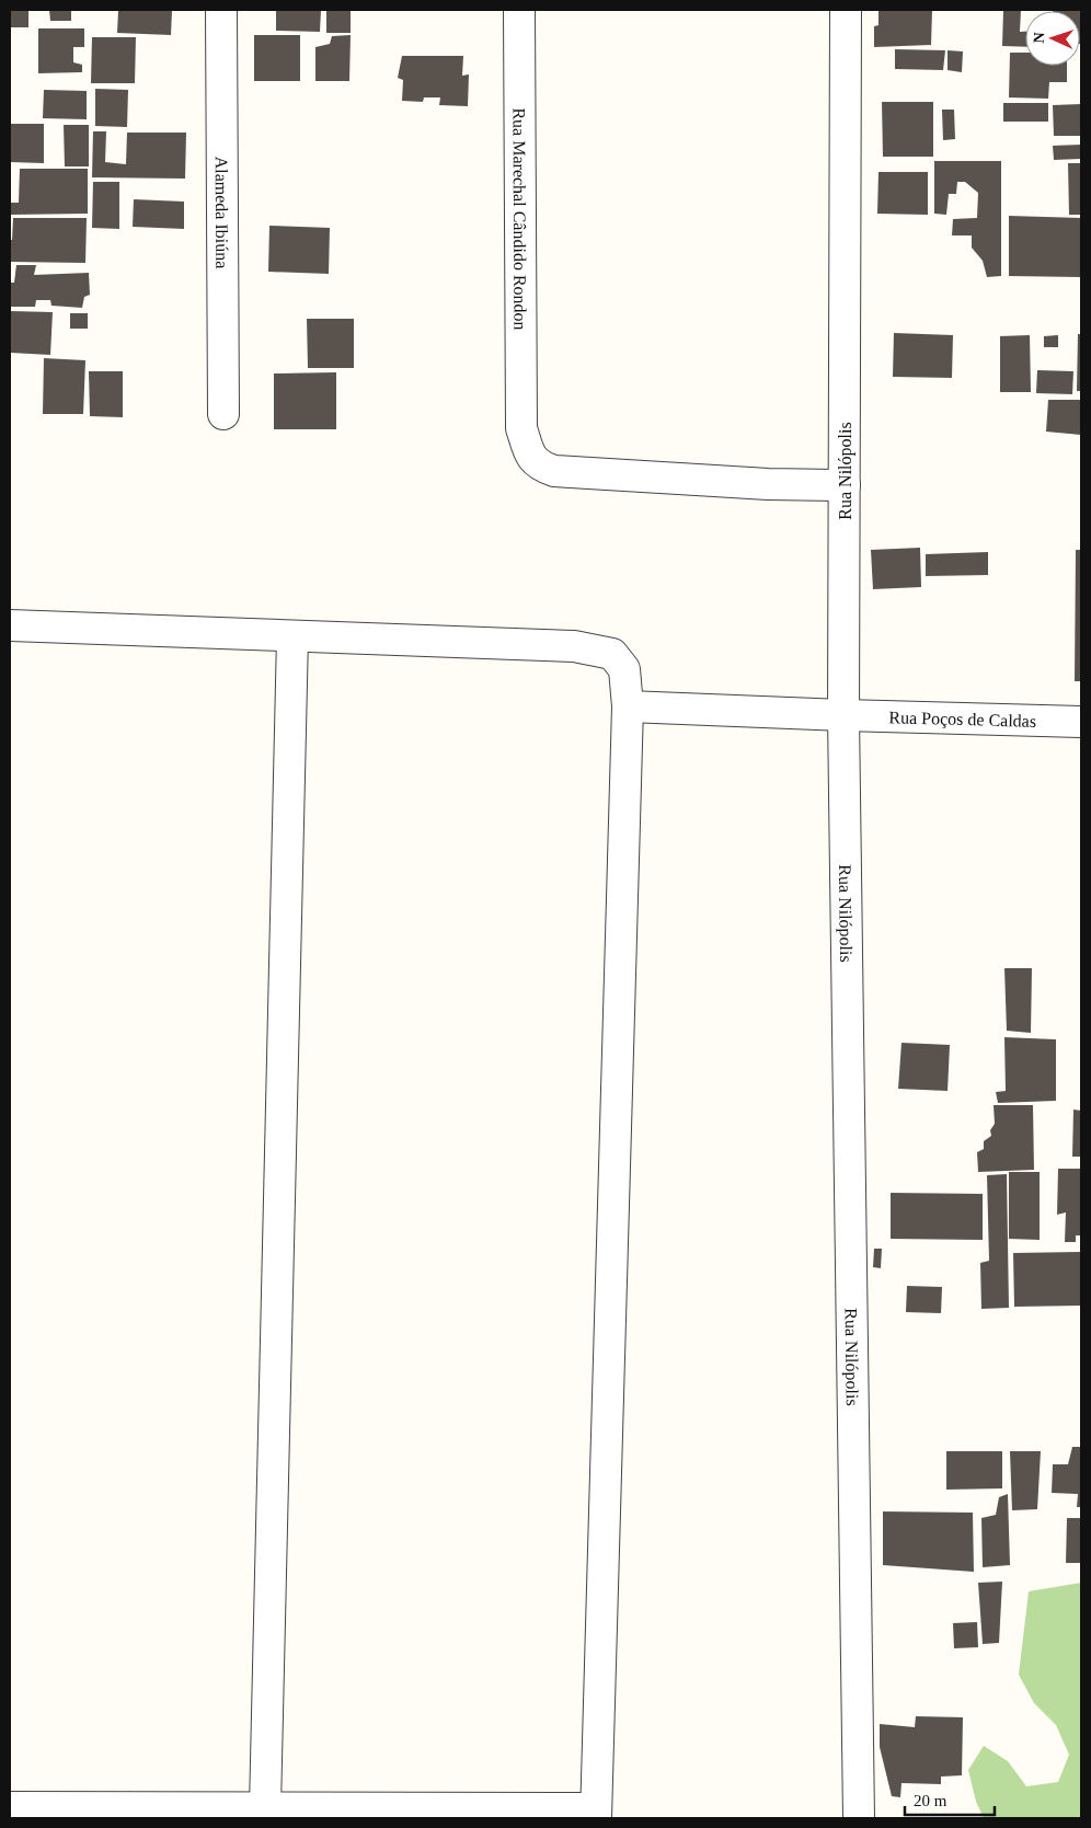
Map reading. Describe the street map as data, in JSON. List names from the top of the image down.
{
  "streets": {
    "street": [
      "Alameda Ibiúna",
      "Rua Marechal Cândido Rondon",
      "Rua Nilópolis",
      "Rua Poços de Caldas"
    ]
  },
  "crossings": [
    ["Rua Marechal Cândido Rondon", "Rua Nilópolis"],
    ["Rua Nilópolis", "Rua Poços de Caldas"]
  ],
  "scale_bar": "20 m",
  "north": "left"
}
